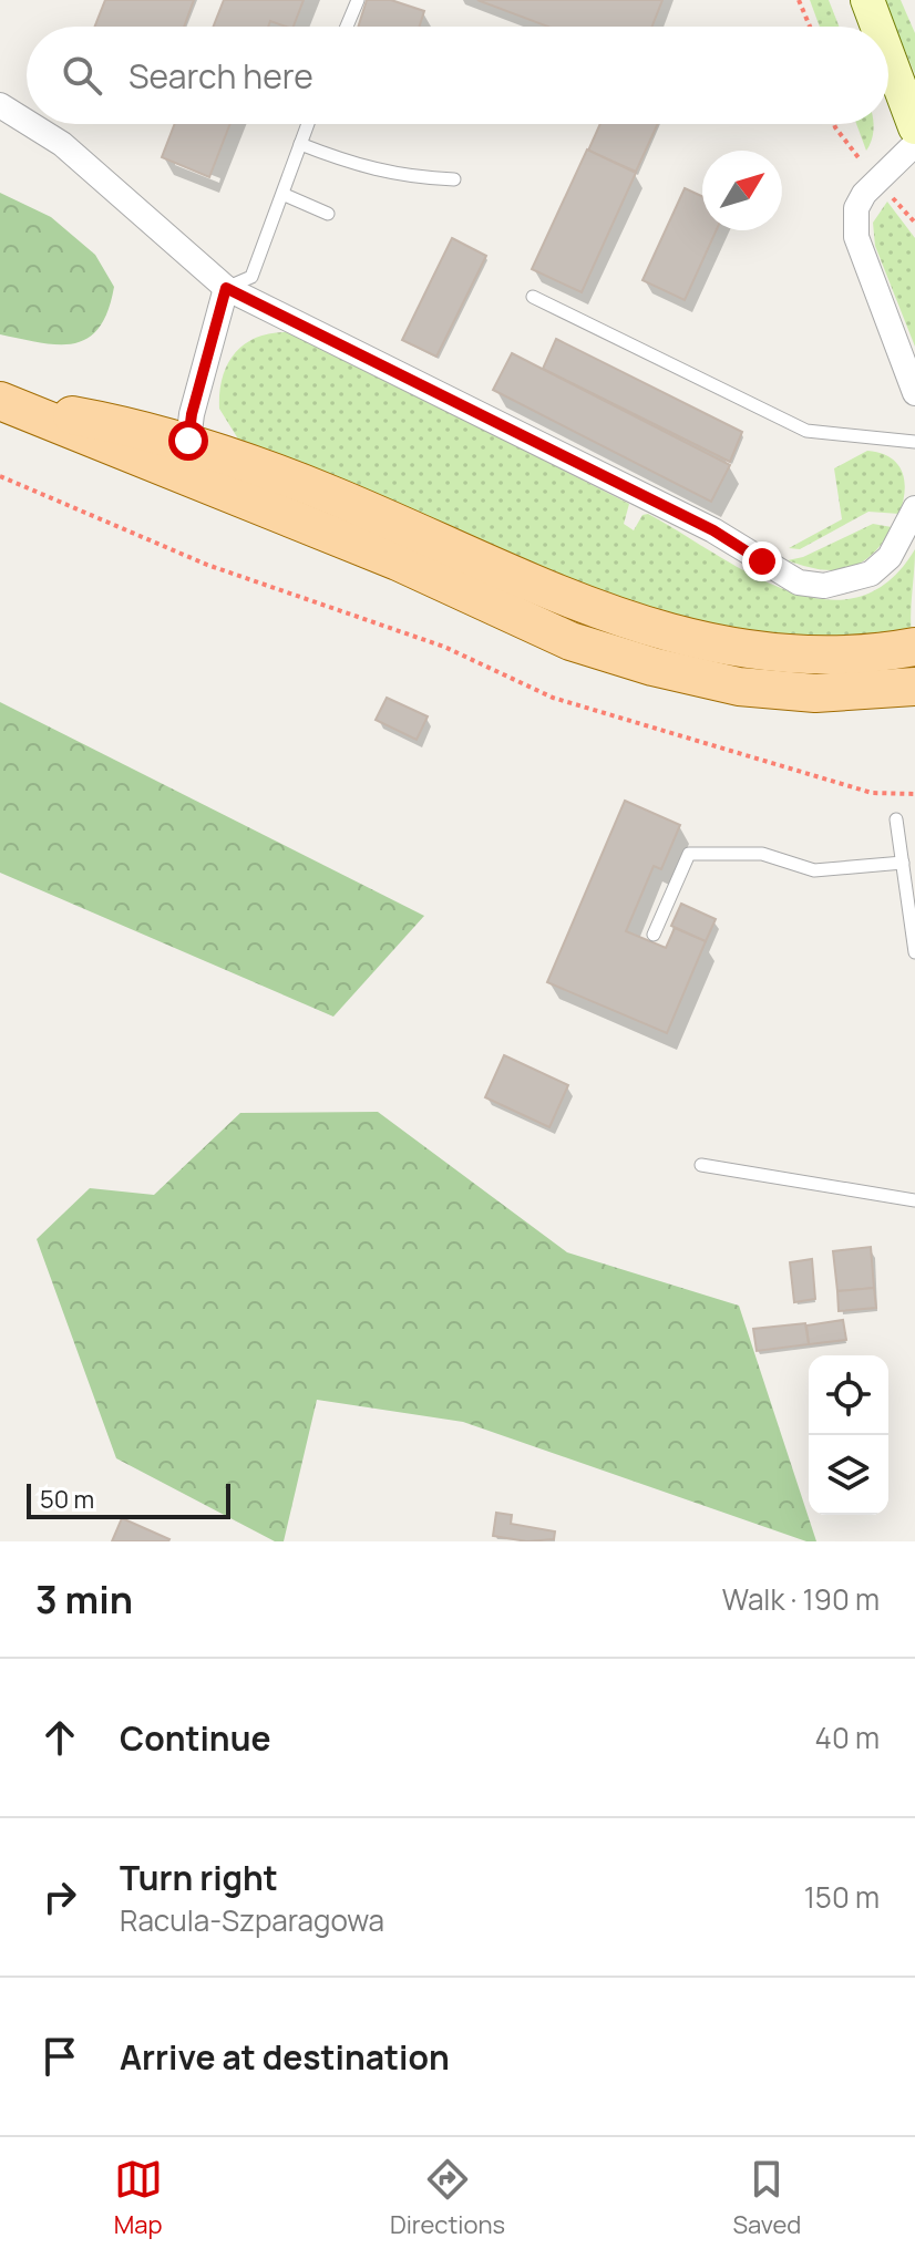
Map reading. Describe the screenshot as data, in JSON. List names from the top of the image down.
{
  "scale_bar": "50 m",
  "north": "top right",
  "page": {
    "search": "Search here",
    "scale": "50 m",
    "heading": ["3 min", "Walk · 190 m"],
    "list": [
      ["Continue", "40 m"],
      ["Turn right", "Racula-Szparagowa", "150 m"],
      "Arrive at destination"
    ],
    "nav": ["Map", "Directions", "Saved"]
  }
}
